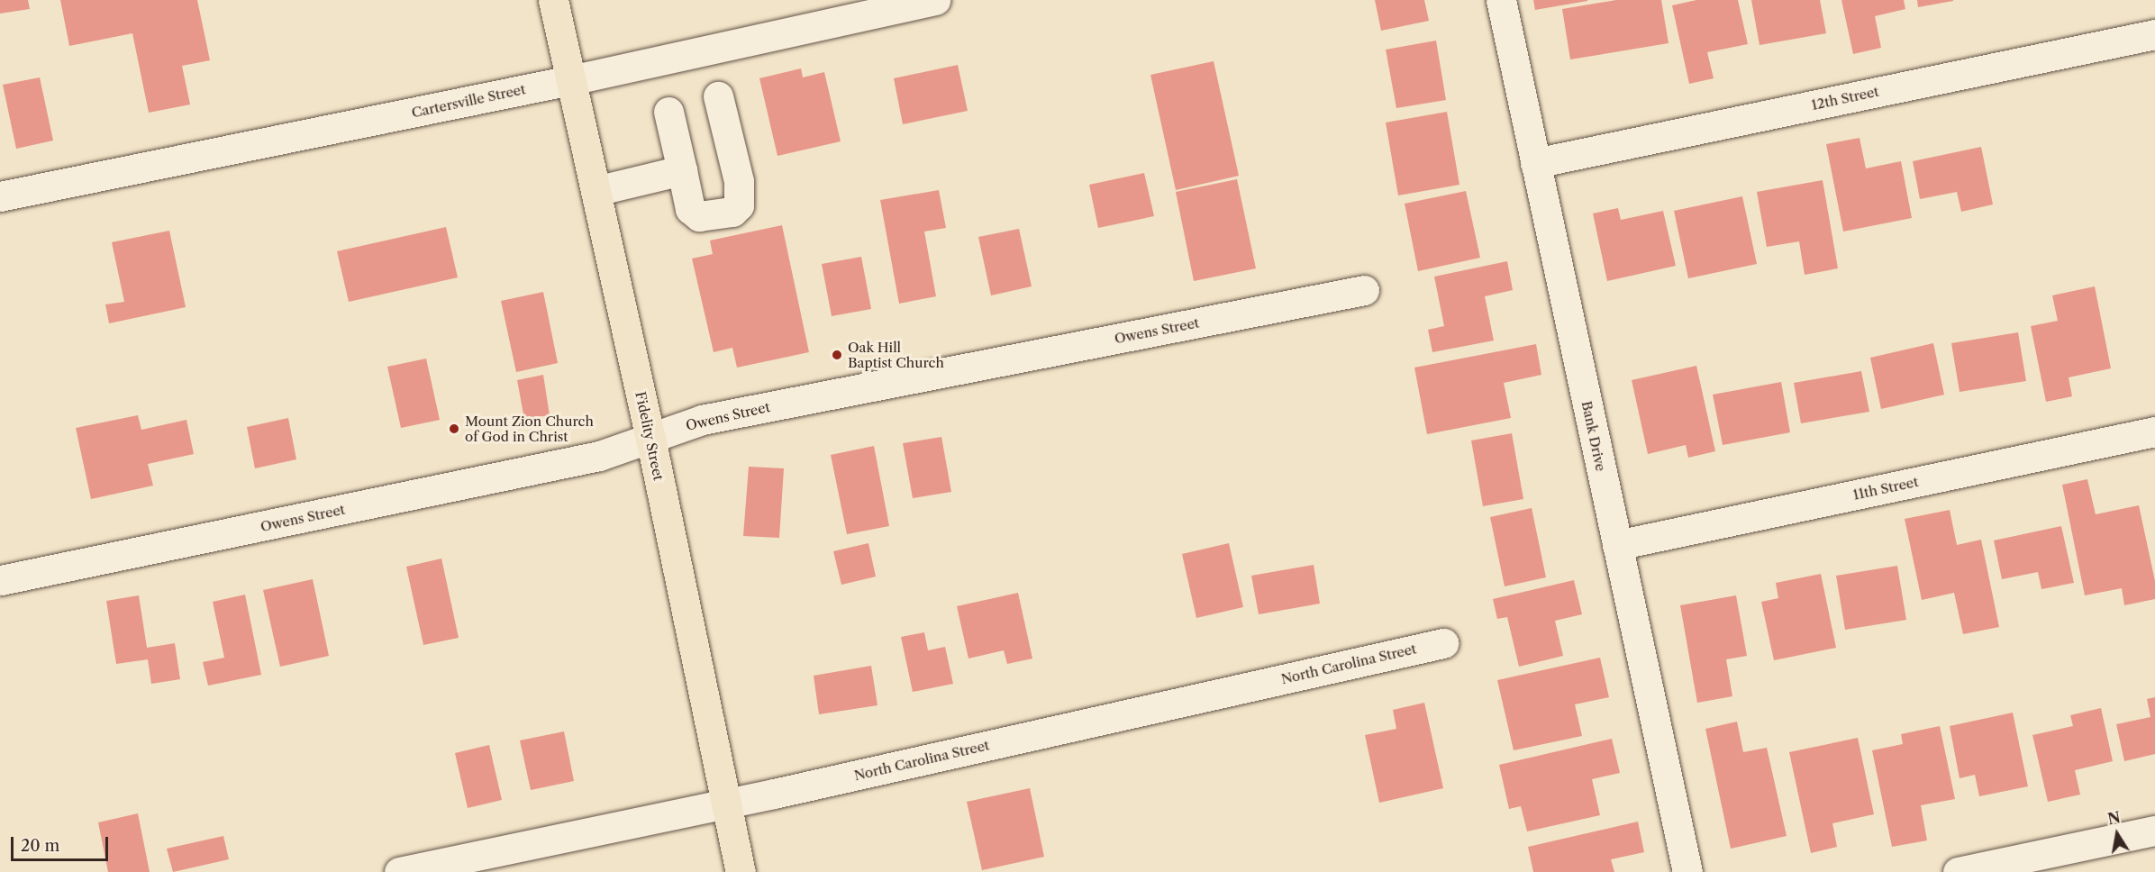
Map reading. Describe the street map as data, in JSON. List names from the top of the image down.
{
  "streets": {
    "main road": ["Fidelity Street"],
    "street": [
      "12th Street",
      "Cartersville Street",
      "Owens Street",
      "Bank Drive",
      "11th Street",
      "North Carolina Street"
    ]
  },
  "crossings": [
    ["12th Street", "Bank Drive"],
    ["Cartersville Street", "Fidelity Street"],
    ["Owens Street", "Fidelity Street"],
    ["Fidelity Street", "North Carolina Street"],
    ["Bank Drive", "11th Street"]
  ],
  "places": ["Oak Hill Baptist Church", "Mount Zion Church of God in Christ"],
  "scale_bar": "20 m",
  "north": "top"
}
